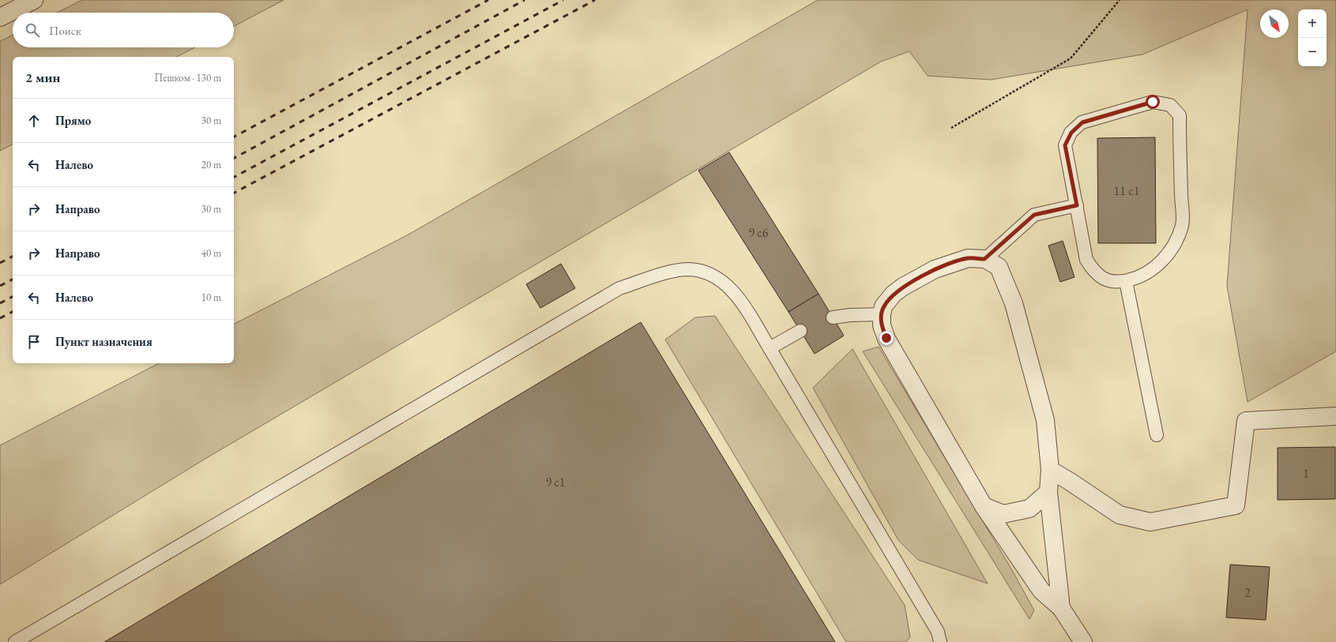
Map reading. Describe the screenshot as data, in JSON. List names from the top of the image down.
{
  "house_numbers": [
    "11 с1",
    "9 с6",
    "1",
    "9 с1",
    "2"
  ],
  "north": "bottom right",
  "page": {
    "map_buttons": ["+", "−"],
    "search": "Поиск",
    "heading": ["2 мин", "Пешком · 130 m"],
    "list": [
      ["Прямо", "30 m"],
      ["Налево", "20 m"],
      ["Направо", "30 m"],
      ["Направо", "40 m"],
      ["Налево", "10 m"],
      "Пункт назначения"
    ]
  }
}
